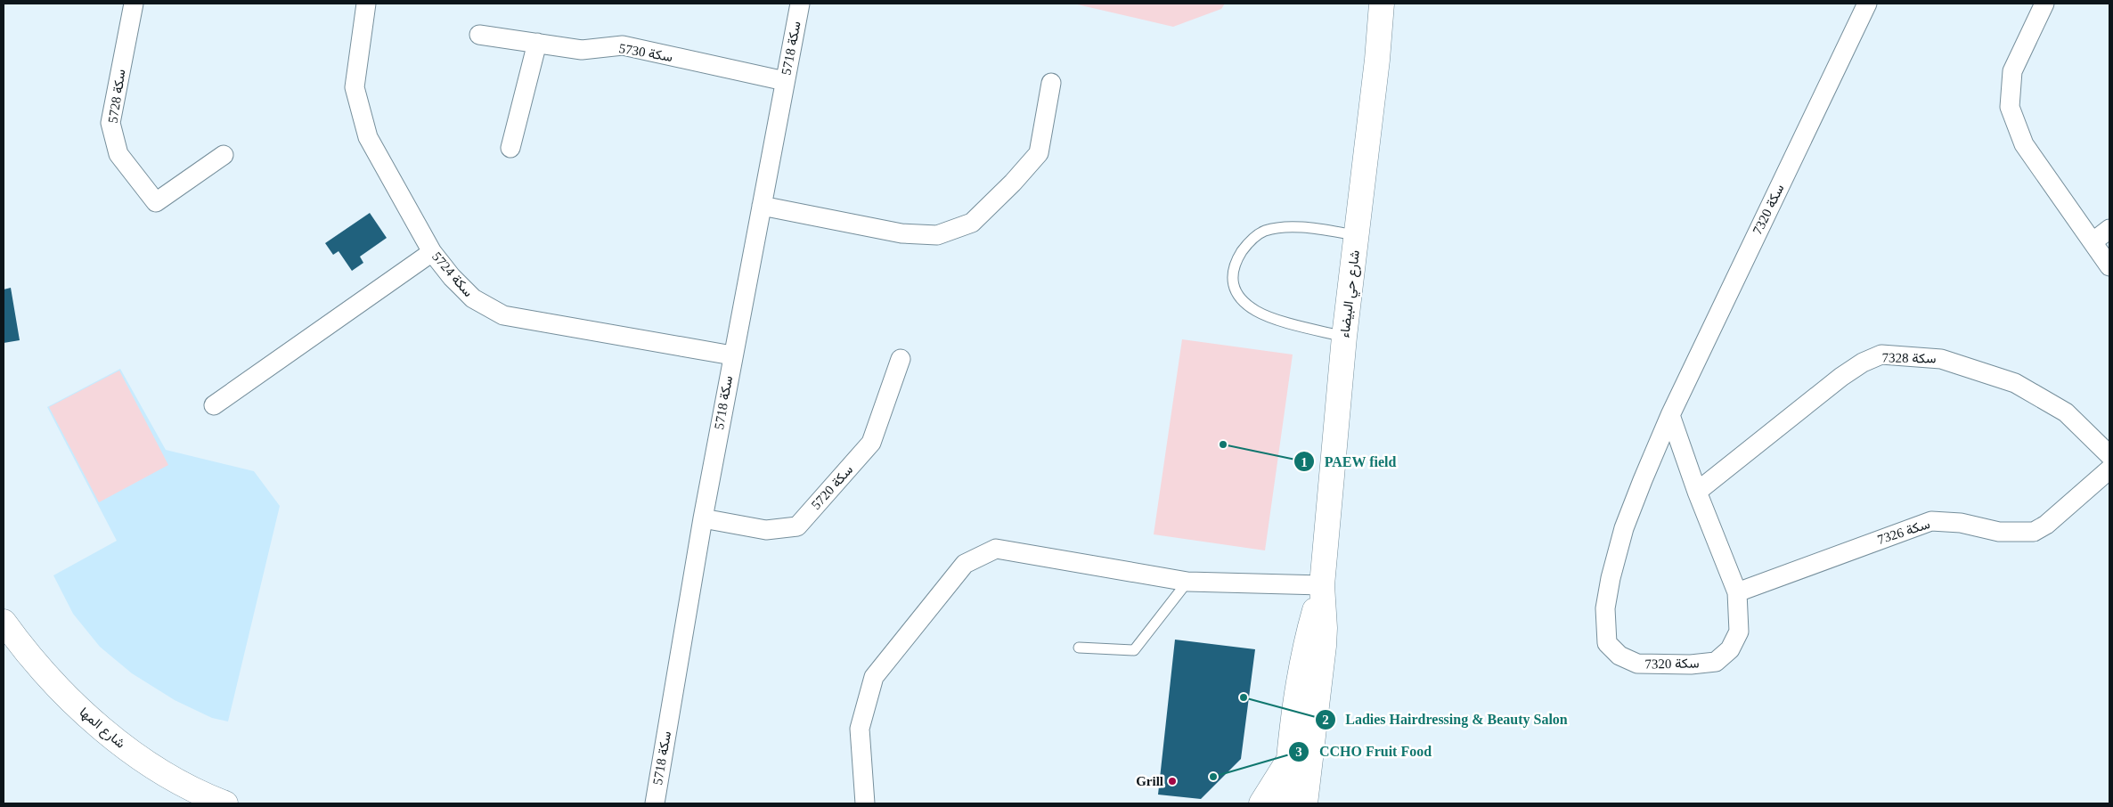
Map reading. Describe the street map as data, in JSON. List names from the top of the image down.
{
  "streets": {
    "main road": ["شارع حي البيضاء", "شارع المها"],
    "street": [
      "سكة 5718",
      "سكة 5730",
      "سكة 5728",
      "سكة 7320",
      "سكة 5724",
      "سكة 7328",
      "سكة 5720",
      "سكة 7326"
    ]
  },
  "crossings": [
    ["سكة 5718", "سكة 5730"],
    ["سكة 5718", "سكة 5724"],
    ["سكة 5718", "سكة 5720"],
    ["سكة 7320", "سكة 7328"],
    ["سكة 7320", "سكة 7326"]
  ],
  "places": [
    "PAEW field",
    "Ladies Hairdressing & Beauty Salon",
    "CCHO Fruit Food",
    "Grill"
  ]
}
